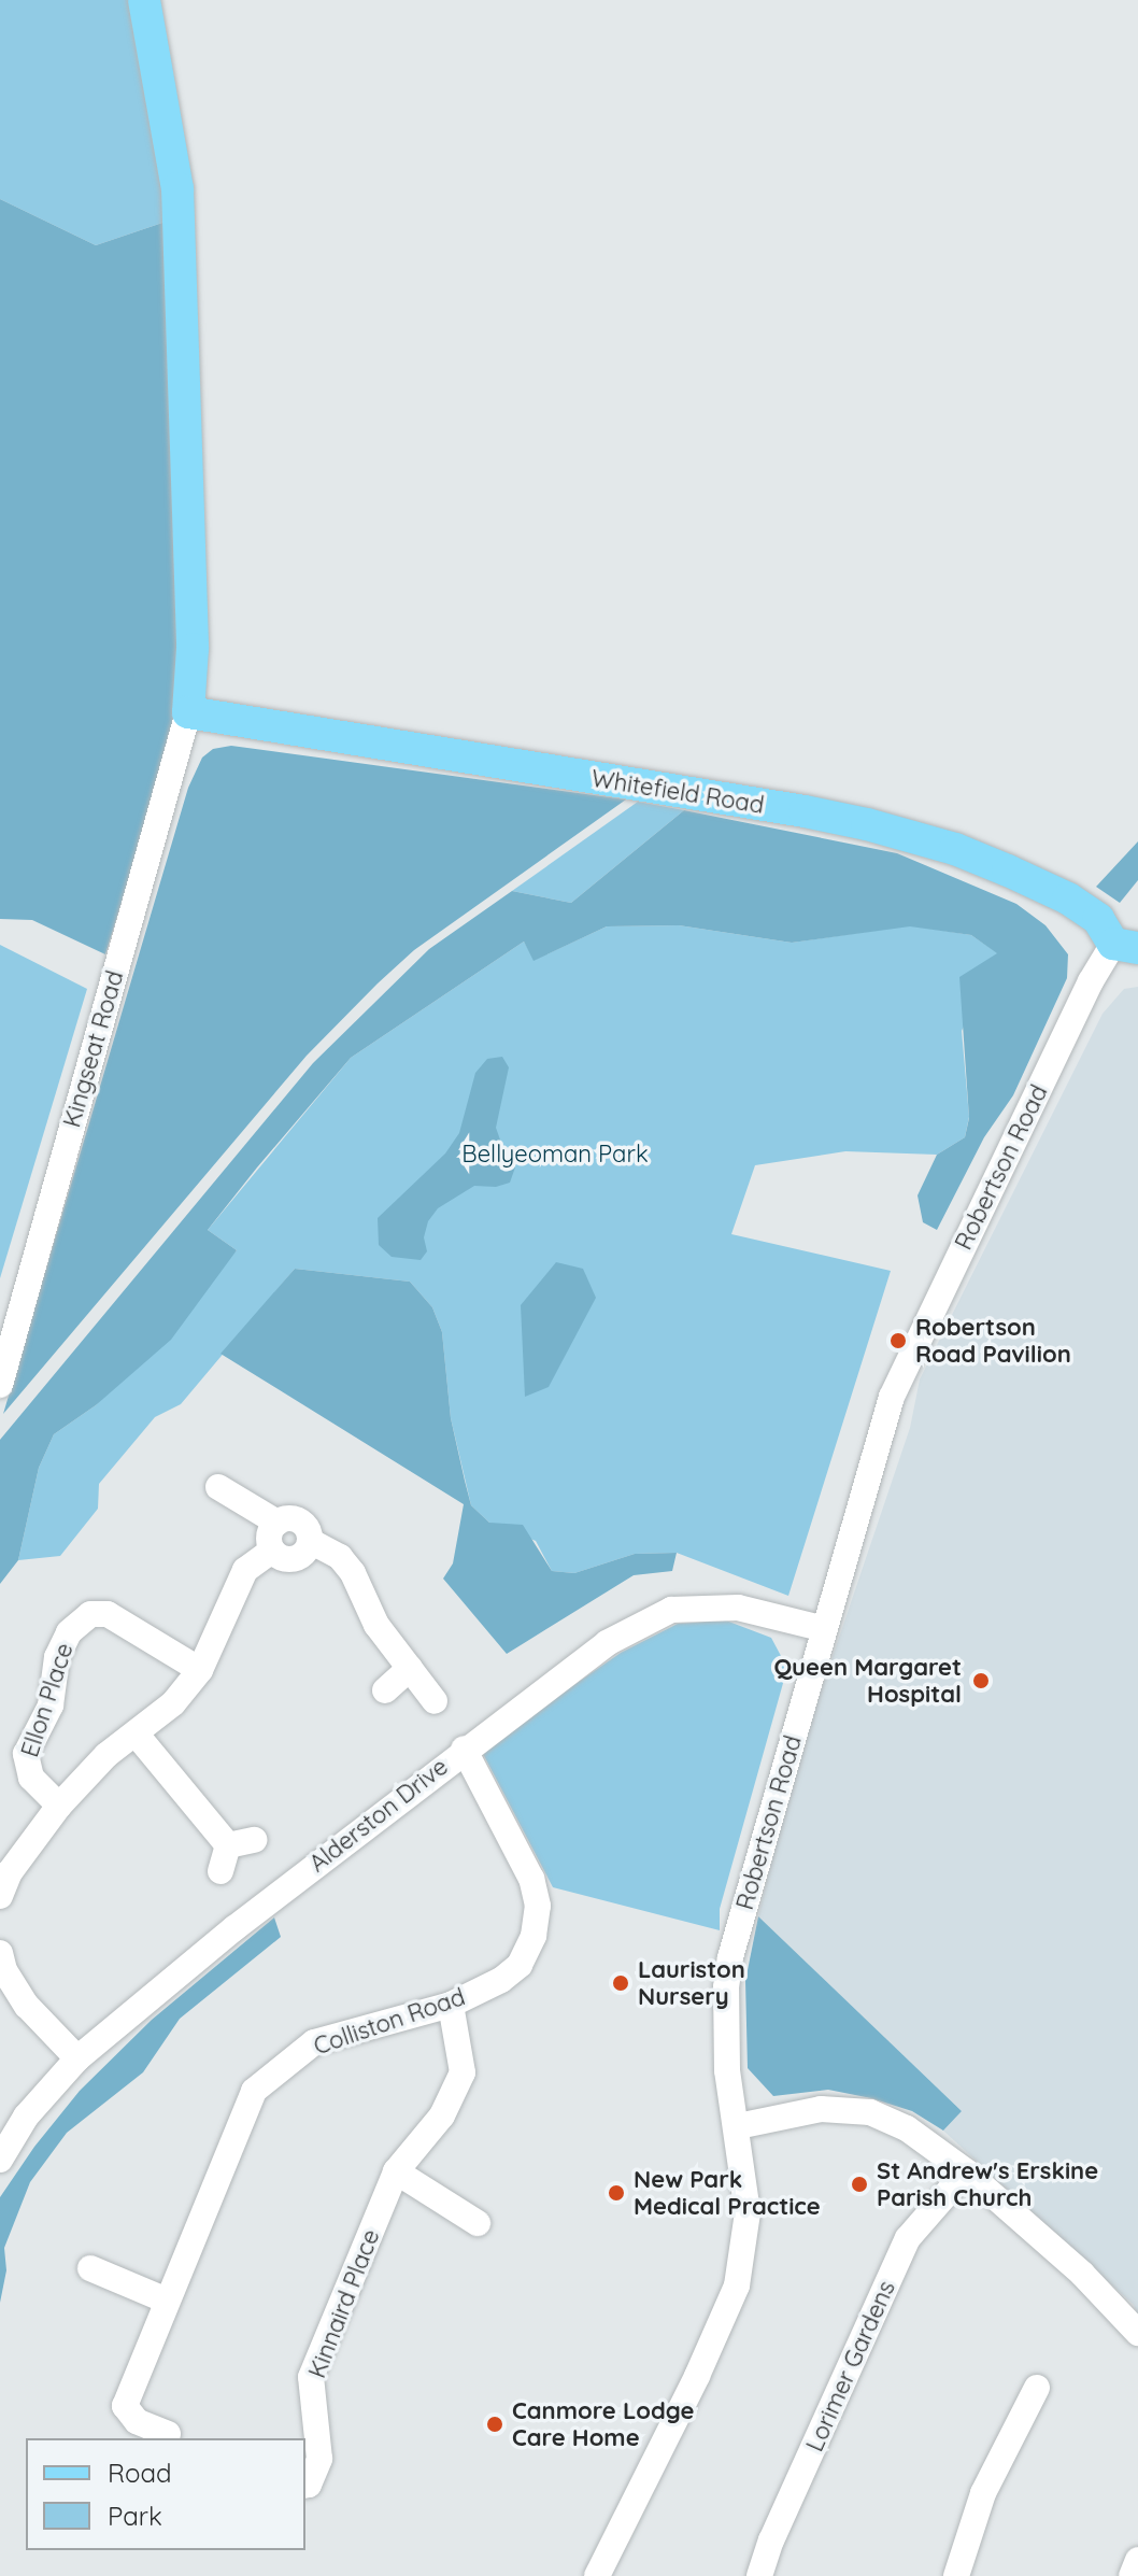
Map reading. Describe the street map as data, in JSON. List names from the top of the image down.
{
  "streets": {
    "main road": ["Whitefield Road"],
    "street": [
      "Kingseat Road",
      "Robertson Road",
      "Ellon Place",
      "Alderston Drive",
      "Colliston Road",
      "Kinnaird Place",
      "Lorimer Gardens"
    ]
  },
  "crossings": [
    ["Whitefield Road", "Kingseat Road"],
    ["Whitefield Road", "Robertson Road"],
    ["Robertson Road", "Alderston Drive"],
    ["Alderston Drive", "Colliston Road"],
    ["Colliston Road", "Kinnaird Place"]
  ],
  "parks": ["Bellyeoman Park"],
  "places": [
    "Robertson Road Pavilion",
    "Queen Margaret Hospital",
    "Lauriston Nursery",
    "St Andrew's Erskine Parish Church",
    "New Park Medical Practice",
    "Canmore Lodge Care Home"
  ],
  "legend": ["Road", "Park"]
}
